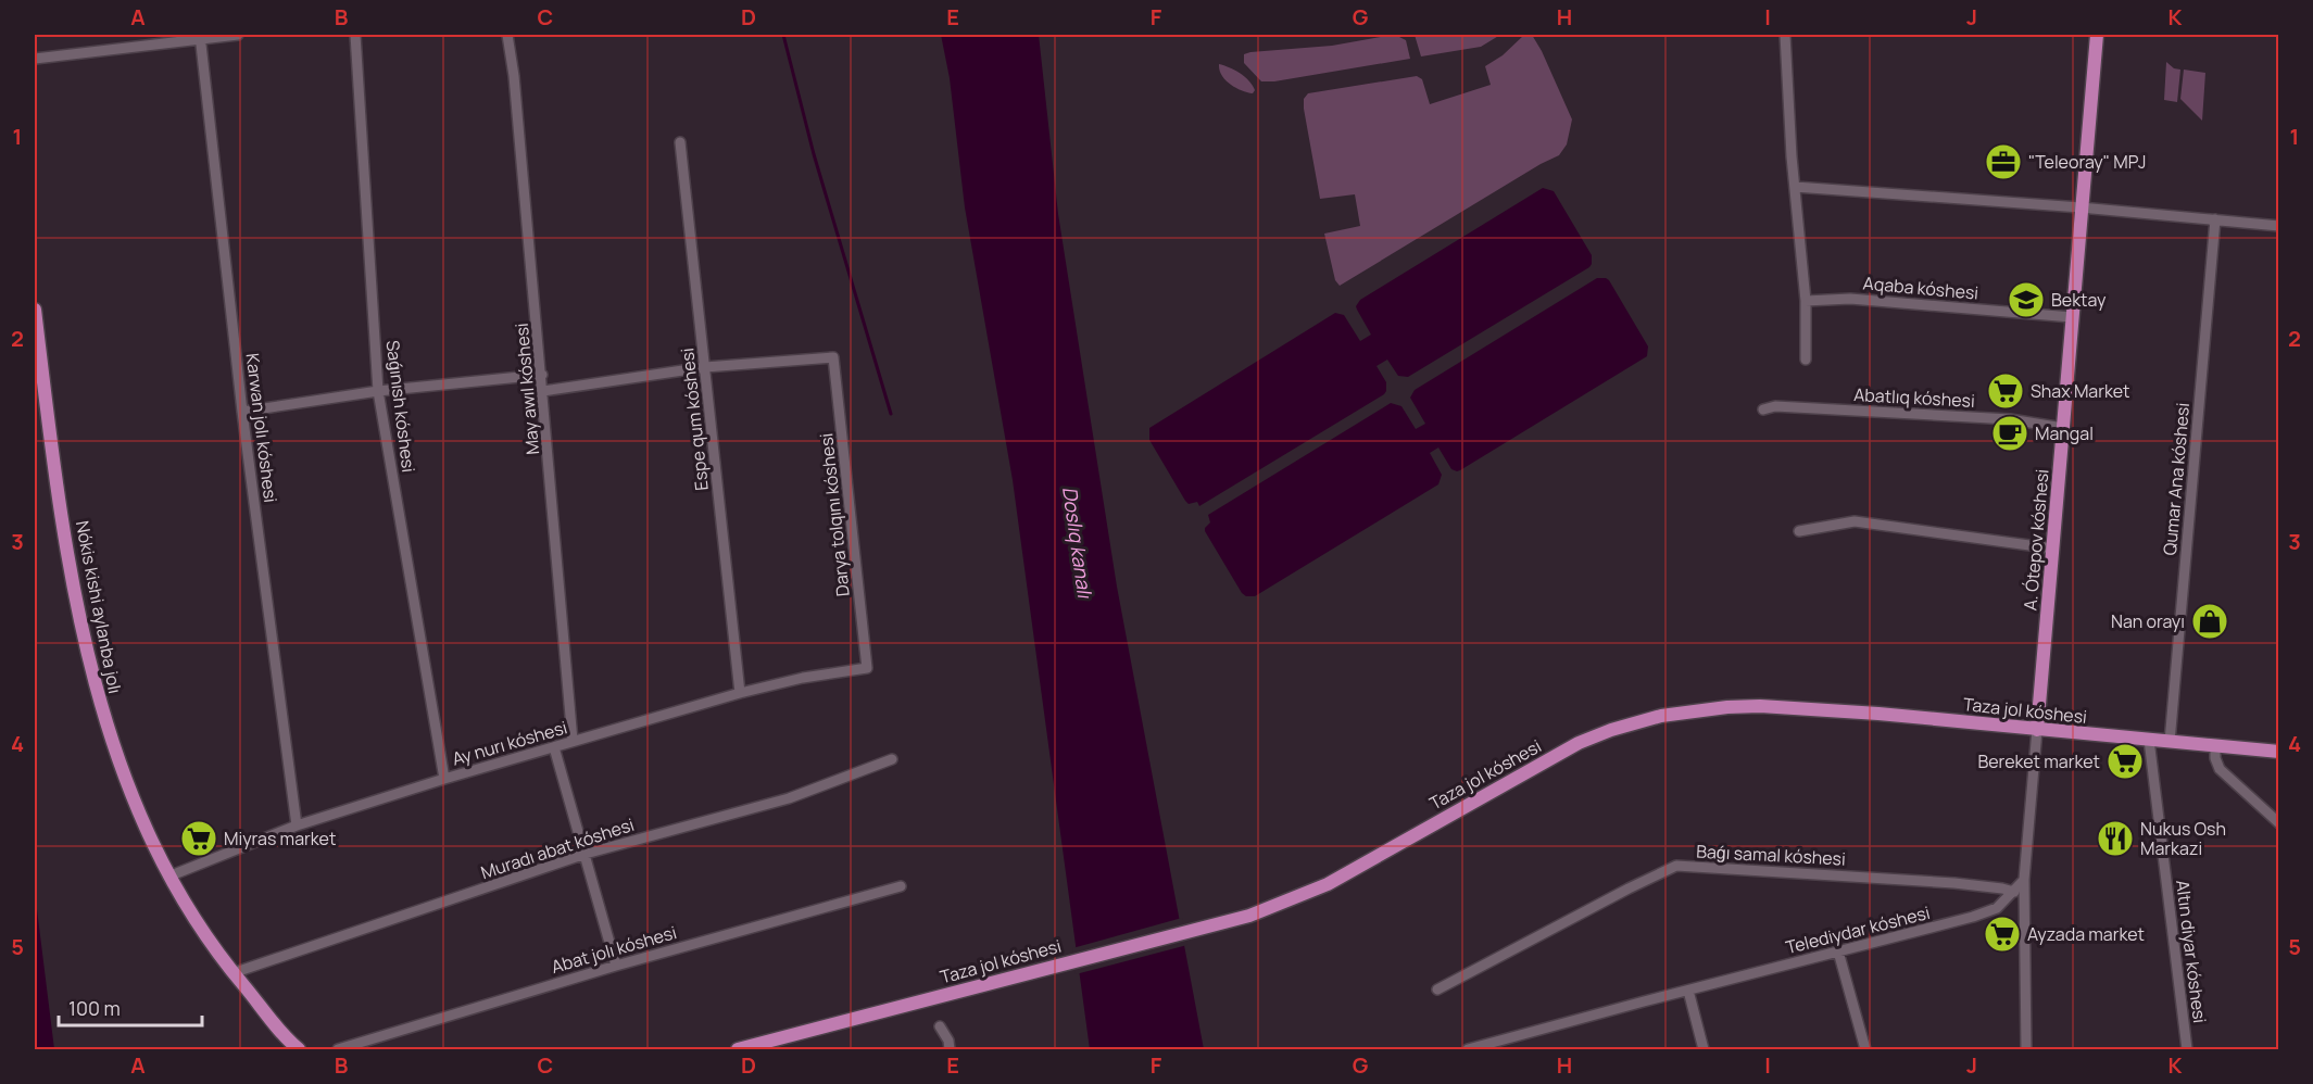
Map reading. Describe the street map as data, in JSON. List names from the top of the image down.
{
  "streets": {
    "main road": ["A. Ótepov kóshesi", "Nókis kishi aylanba jolı", "Taza jol kóshesi"],
    "street": [
      "Aqaba kóshesi",
      "May awıl kóshesi",
      "Abatlıq kóshesi",
      "Saǵınısh kóshesi",
      "Espe qum kóshesi",
      "Karwan jolı kóshesi",
      "Qumar Ana kóshesi",
      "Darya tolqını kóshesi",
      "Ay nurı kóshesi",
      "Muradı abat kóshesi",
      "Baǵı samal kóshesi",
      "Telediydar kóshesi",
      "Abat jolı kóshesi",
      "Altın diyar kóshesi"
    ]
  },
  "crossings": [
    ["Aqaba kóshesi", "A. Ótepov kóshesi"],
    ["May awıl kóshesi", "Ay nurı kóshesi"],
    ["Abatlıq kóshesi", "A. Ótepov kóshesi"],
    ["Saǵınısh kóshesi", "Ay nurı kóshesi"],
    ["Espe qum kóshesi", "Darya tolqını kóshesi"],
    ["Espe qum kóshesi", "Ay nurı kóshesi"],
    ["Karwan jolı kóshesi", "Ay nurı kóshesi"],
    ["Qumar Ana kóshesi", "Taza jol kóshesi"],
    ["Darya tolqını kóshesi", "Ay nurı kóshesi"],
    ["A. Ótepov kóshesi", "Taza jol kóshesi"],
    ["A. Ótepov kóshesi", "Telediydar kóshesi"],
    ["Nókis kishi aylanba jolı", "Ay nurı kóshesi"],
    ["Nókis kishi aylanba jolı", "Muradı abat kóshesi"],
    ["Taza jol kóshesi", "Altın diyar kóshesi"],
    ["Baǵı samal kóshesi", "Telediydar kóshesi"]
  ],
  "water": ["Doslıq kanalı"],
  "places": {
    "office": ["\"Teleoray\" MPJ"],
    "school or university": ["Bektay"],
    "supermarket": [
      "Shax Market",
      "Bereket market",
      "Miyras market",
      "Ayzada market"
    ],
    "cafe": ["Mangal"],
    "shop": ["Nan orayı"],
    "restaurant": ["Nukus Osh Markazi"]
  },
  "scale_bar": "100 m",
  "grid": {
    "columns": [
      "A",
      "B",
      "C",
      "D",
      "E",
      "F",
      "G",
      "H",
      "I",
      "J",
      "K"
    ],
    "rows": [
      "1",
      "2",
      "3",
      "4",
      "5"
    ]
  }
}
